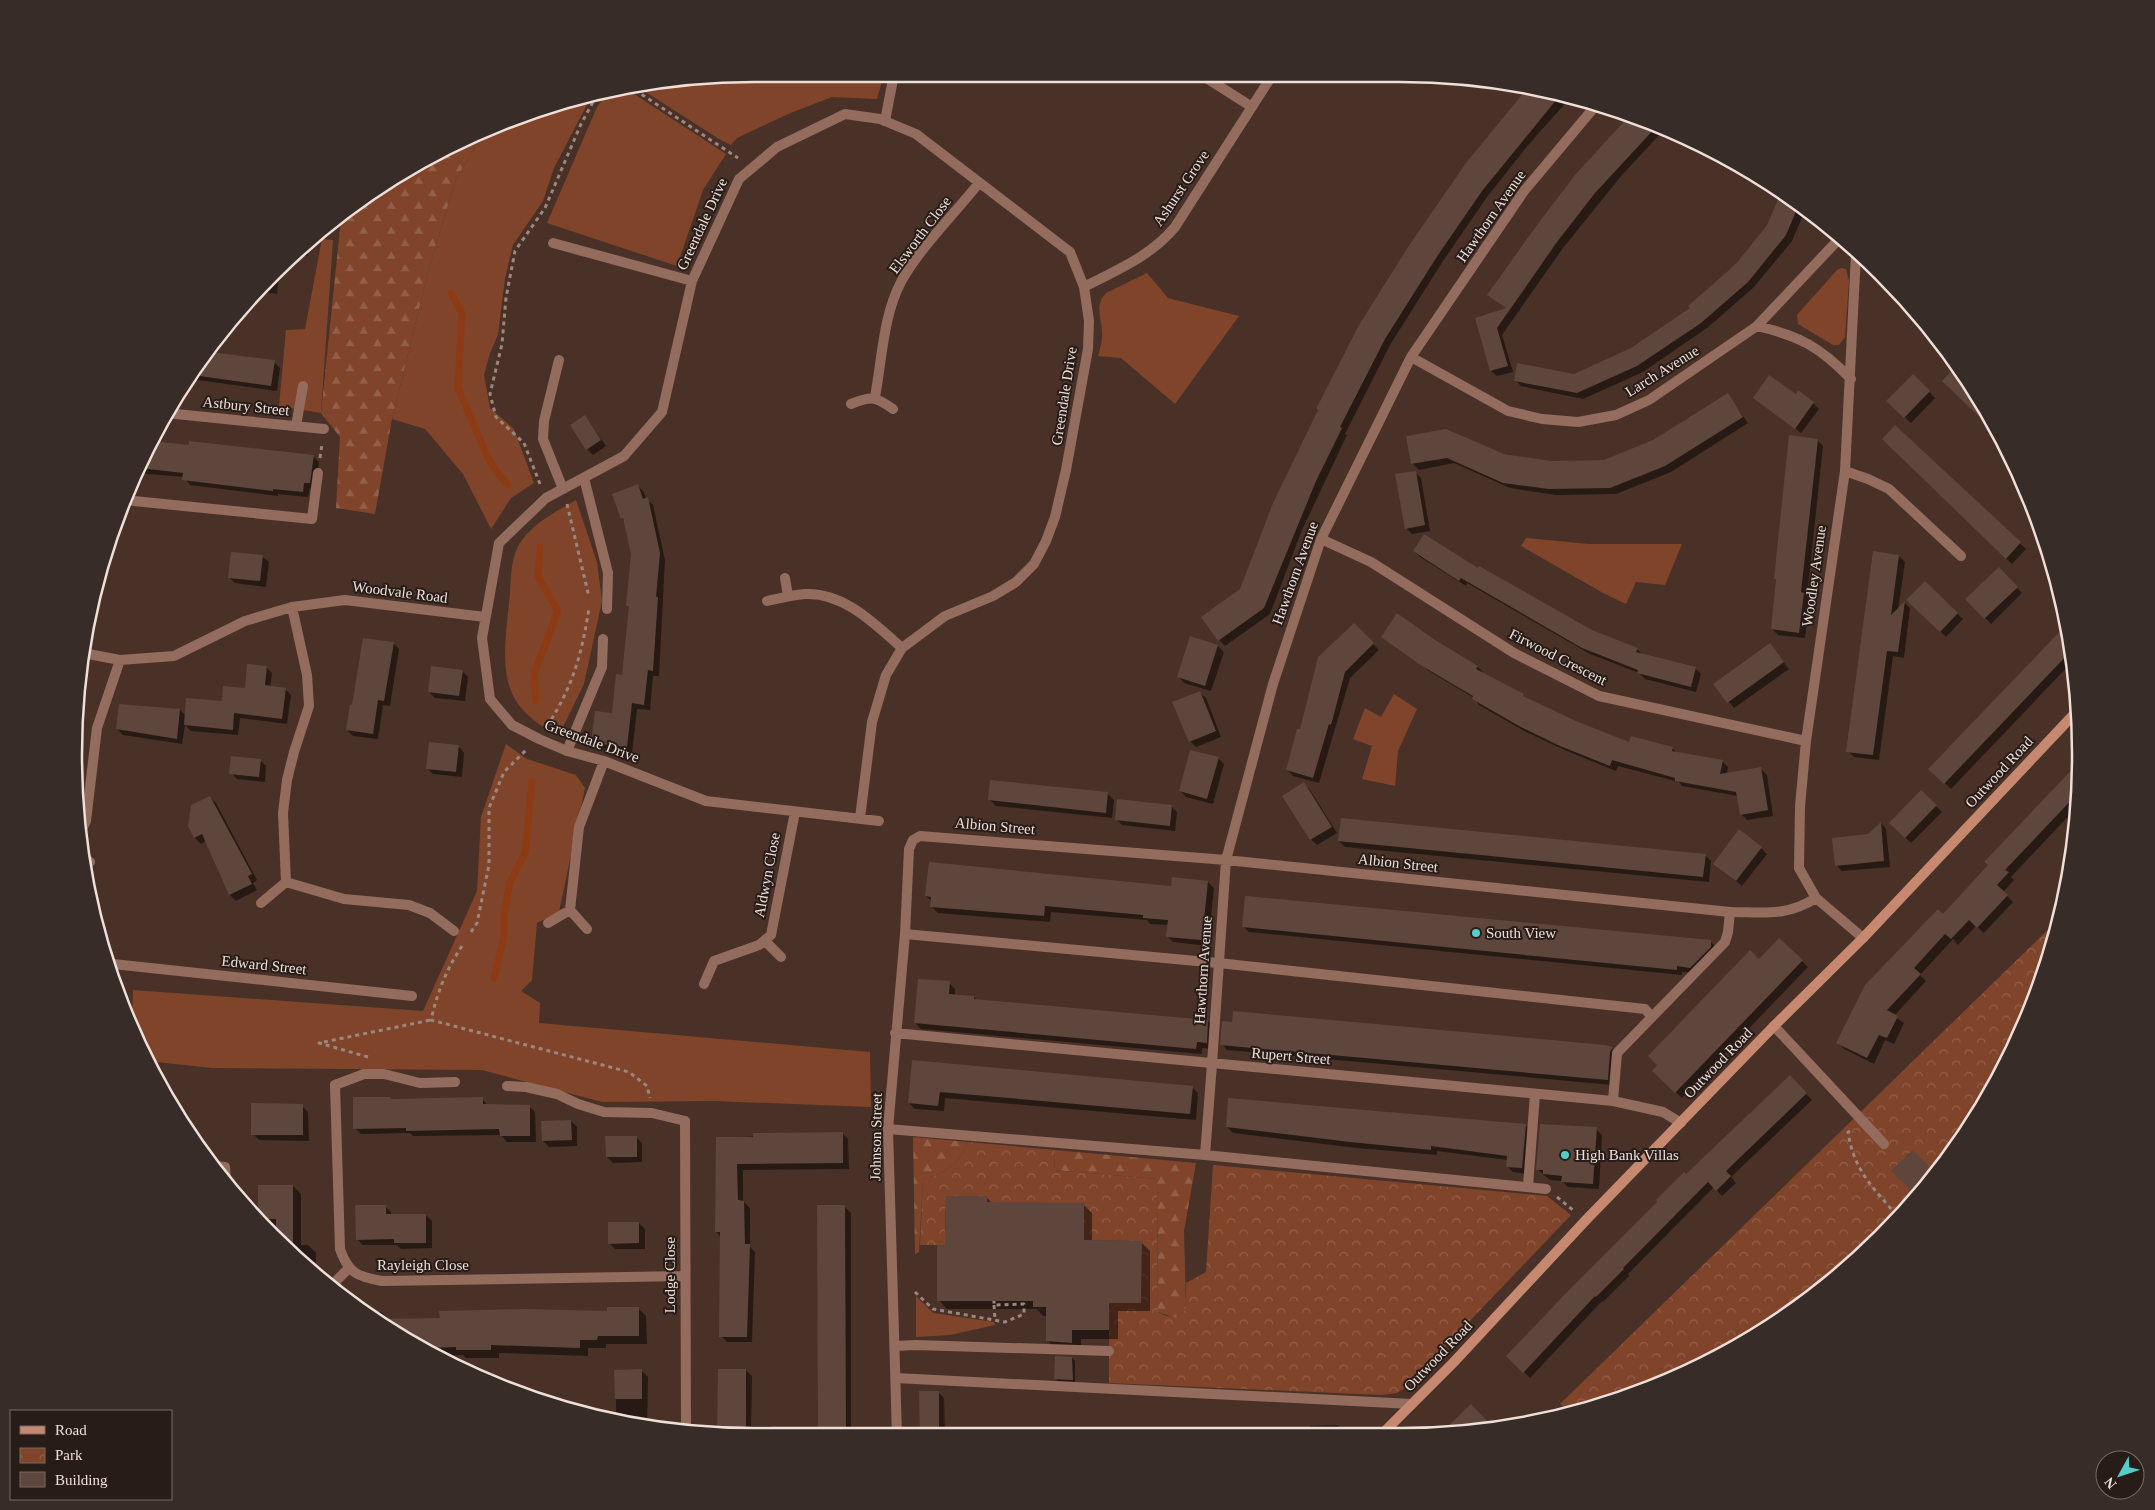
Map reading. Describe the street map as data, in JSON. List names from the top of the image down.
{
  "streets": {
    "street": [
      "Ashurst Grove",
      "Hawthorn Avenue",
      "Greendale Drive",
      "Elsworth Close",
      "Larch Avenue",
      "Astbury Street",
      "Woodley Avenue",
      "Woodvale Road",
      "Firwood Crescent",
      "Outwood Road",
      "Albion Street",
      "Aldwyn Close",
      "Edward Street",
      "Rupert Street",
      "Johnson Street",
      "Rayleigh Close",
      "Lodge Close"
    ]
  },
  "crossings": [
    ["Ashurst Grove", "Greendale Drive"],
    ["Hawthorn Avenue", "Larch Avenue"],
    ["Hawthorn Avenue", "Firwood Crescent"],
    ["Hawthorn Avenue", "Albion Street"],
    ["Hawthorn Avenue", "Rupert Street"],
    ["Greendale Drive", "Elsworth Close"],
    ["Greendale Drive", "Woodvale Road"],
    ["Greendale Drive", "Aldwyn Close"],
    ["Woodley Avenue", "Firwood Crescent"],
    ["Woodley Avenue", "Albion Street"],
    ["Outwood Road", "Rupert Street"],
    ["Albion Street", "Johnson Street"],
    ["Rupert Street", "Johnson Street"],
    ["Rayleigh Close", "Lodge Close"]
  ],
  "places": ["South View", "High Bank Villas"],
  "legend": ["Road", "Park", "Building"],
  "north": "bottom left"
}
